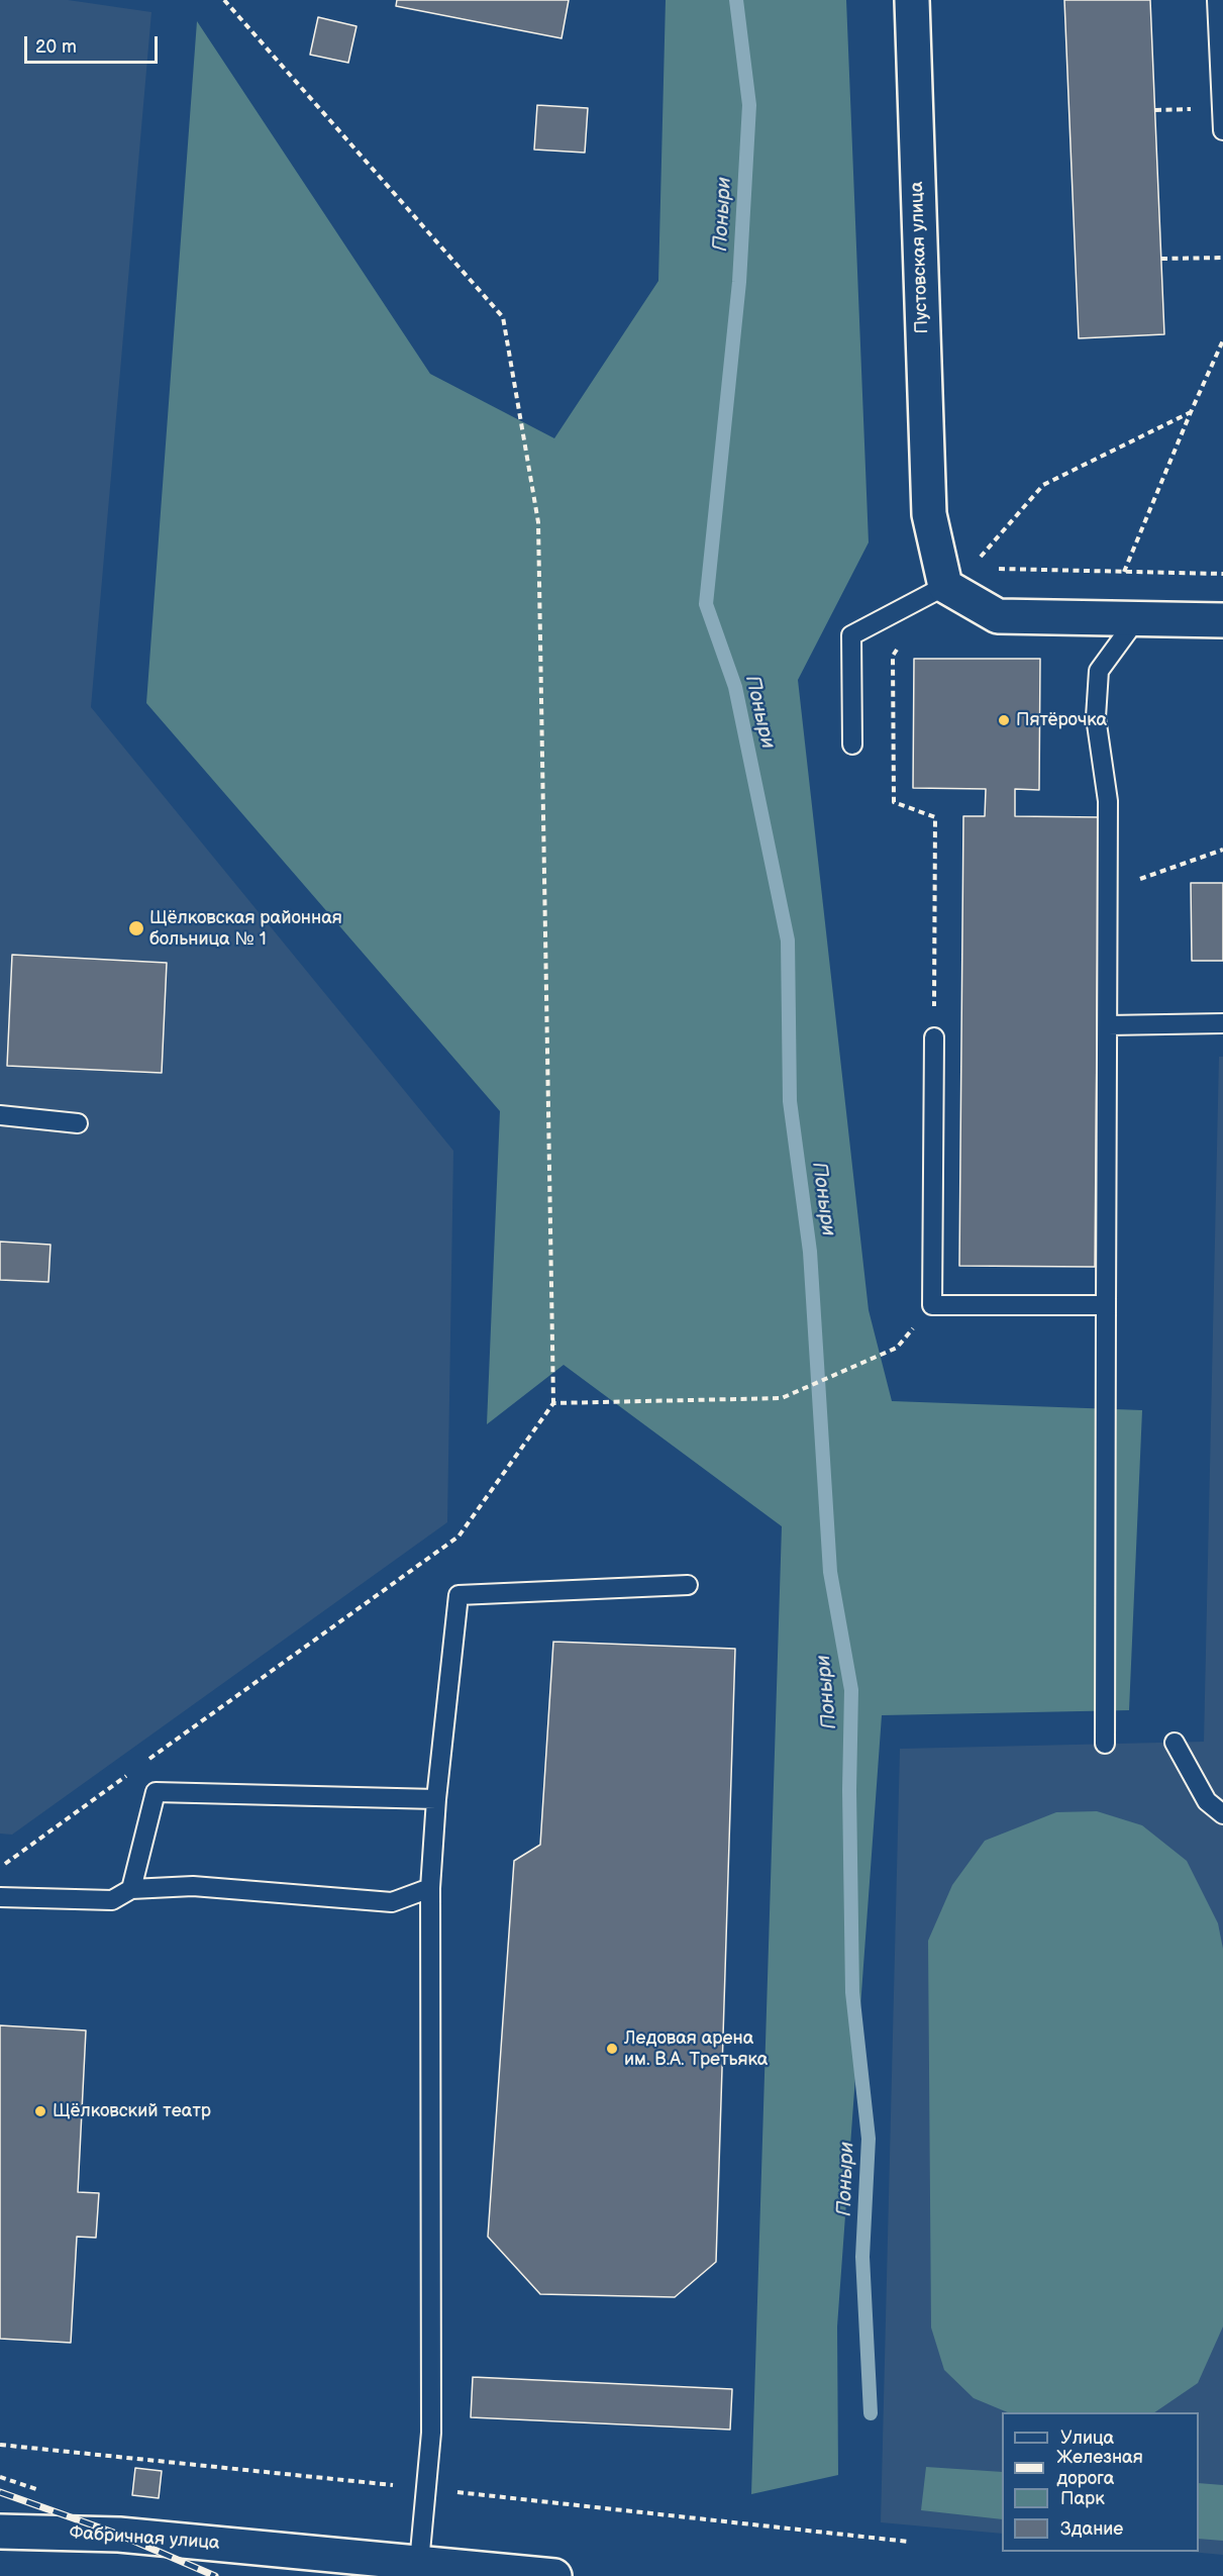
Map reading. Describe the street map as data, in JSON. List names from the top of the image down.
{
  "streets": {
    "street": ["Пустовская улица", "Фабричная улица"]
  },
  "water": ["Поныри"],
  "places": [
    "Пятёрочка",
    "Щёлковская районная больница № 1",
    "Ледовая арена им. В.А. Третьяка",
    "Щёлковский театр"
  ],
  "legend": [
    "Улица",
    "Железная дорога",
    "Парк",
    "Здание"
  ],
  "scale_bar": "20 m"
}
